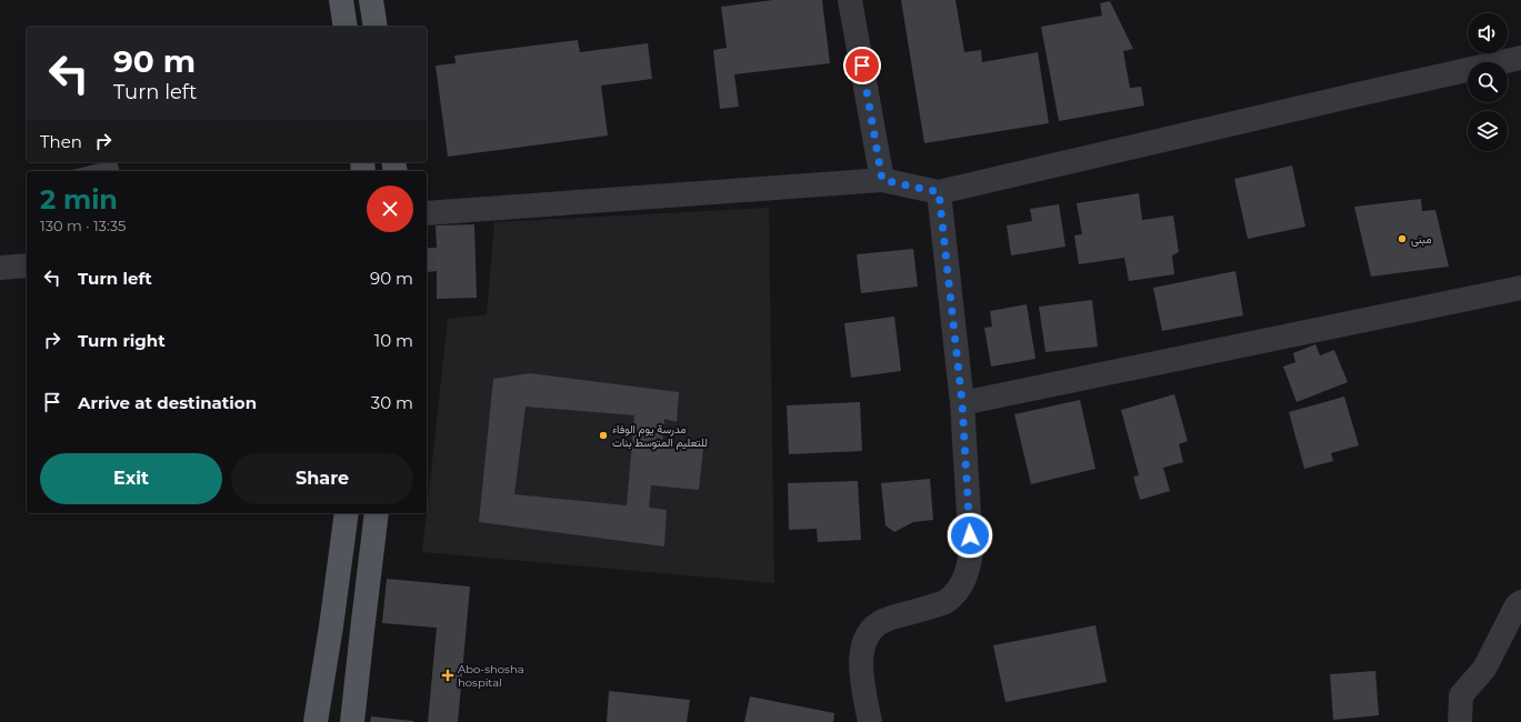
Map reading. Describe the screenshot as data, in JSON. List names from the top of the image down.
{
  "places": {
    "other": ["مبنى", "مدرسة يوم الوفاء للتعليم المتوسط بنات"],
    "health": ["Abo-shosha hospital"]
  },
  "page": {
    "turn": ["90 m", "Turn left"],
    "then": "Then",
    "heading": ["2 min", "130 m · 13:35"],
    "list": [
      {
        "name": "Turn left",
        "value": "90 m"
      },
      {
        "name": "Turn right",
        "value": "10 m"
      },
      {
        "name": "Arrive at destination",
        "value": "30 m"
      }
    ],
    "buttons": ["Exit", "Share"]
  }
}
